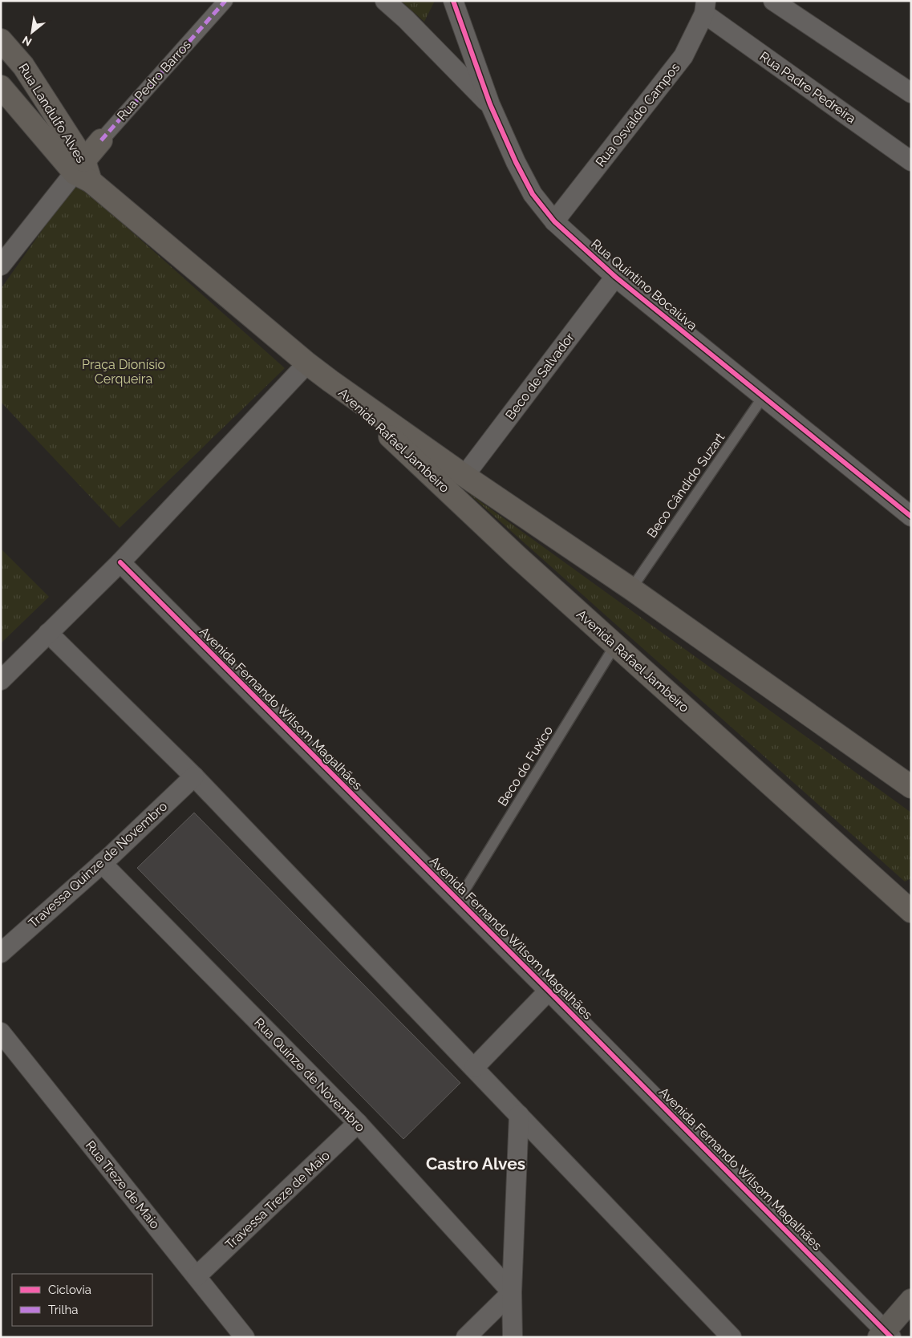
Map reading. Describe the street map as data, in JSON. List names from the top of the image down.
{
  "streets": {
    "main road": ["Rua Pedro Barros", "Rua Landulfo Alves", "Avenida Rafael Jambeiro"],
    "street": [
      "Rua Padre Pedreira",
      "Rua Osvaldo Campos",
      "Rua Quintino Bocaiúva",
      "Beco de Salvador",
      "Avenida Fernando Wilsom Magalhães",
      "Travessa Quinze de Novembro",
      "Rua Quinze de Novembro",
      "Rua Treze de Maio",
      "Travessa Treze de Maio"
    ],
    "lane": ["Beco Cândido Suzart", "Beco do Fuxico"]
  },
  "crossings": [
    ["Rua Pedro Barros", "Rua Landulfo Alves"],
    ["Rua Padre Pedreira", "Rua Osvaldo Campos"],
    ["Rua Osvaldo Campos", "Rua Quintino Bocaiúva"],
    ["Rua Quintino Bocaiúva", "Beco de Salvador"],
    ["Rua Quintino Bocaiúva", "Beco Cândido Suzart"],
    ["Beco de Salvador", "Avenida Rafael Jambeiro"],
    ["Avenida Rafael Jambeiro", "Beco Cândido Suzart"],
    ["Avenida Rafael Jambeiro", "Beco do Fuxico"],
    ["Avenida Fernando Wilsom Magalhães", "Beco do Fuxico"],
    ["Travessa Quinze de Novembro", "Rua Quinze de Novembro"],
    ["Rua Quinze de Novembro", "Travessa Treze de Maio"],
    ["Rua Treze de Maio", "Travessa Treze de Maio"]
  ],
  "districts": ["Castro Alves"],
  "parks": ["Praça Dionísio Cerqueira"],
  "legend": ["Ciclovia", "Trilha"],
  "north": "bottom left"
}
